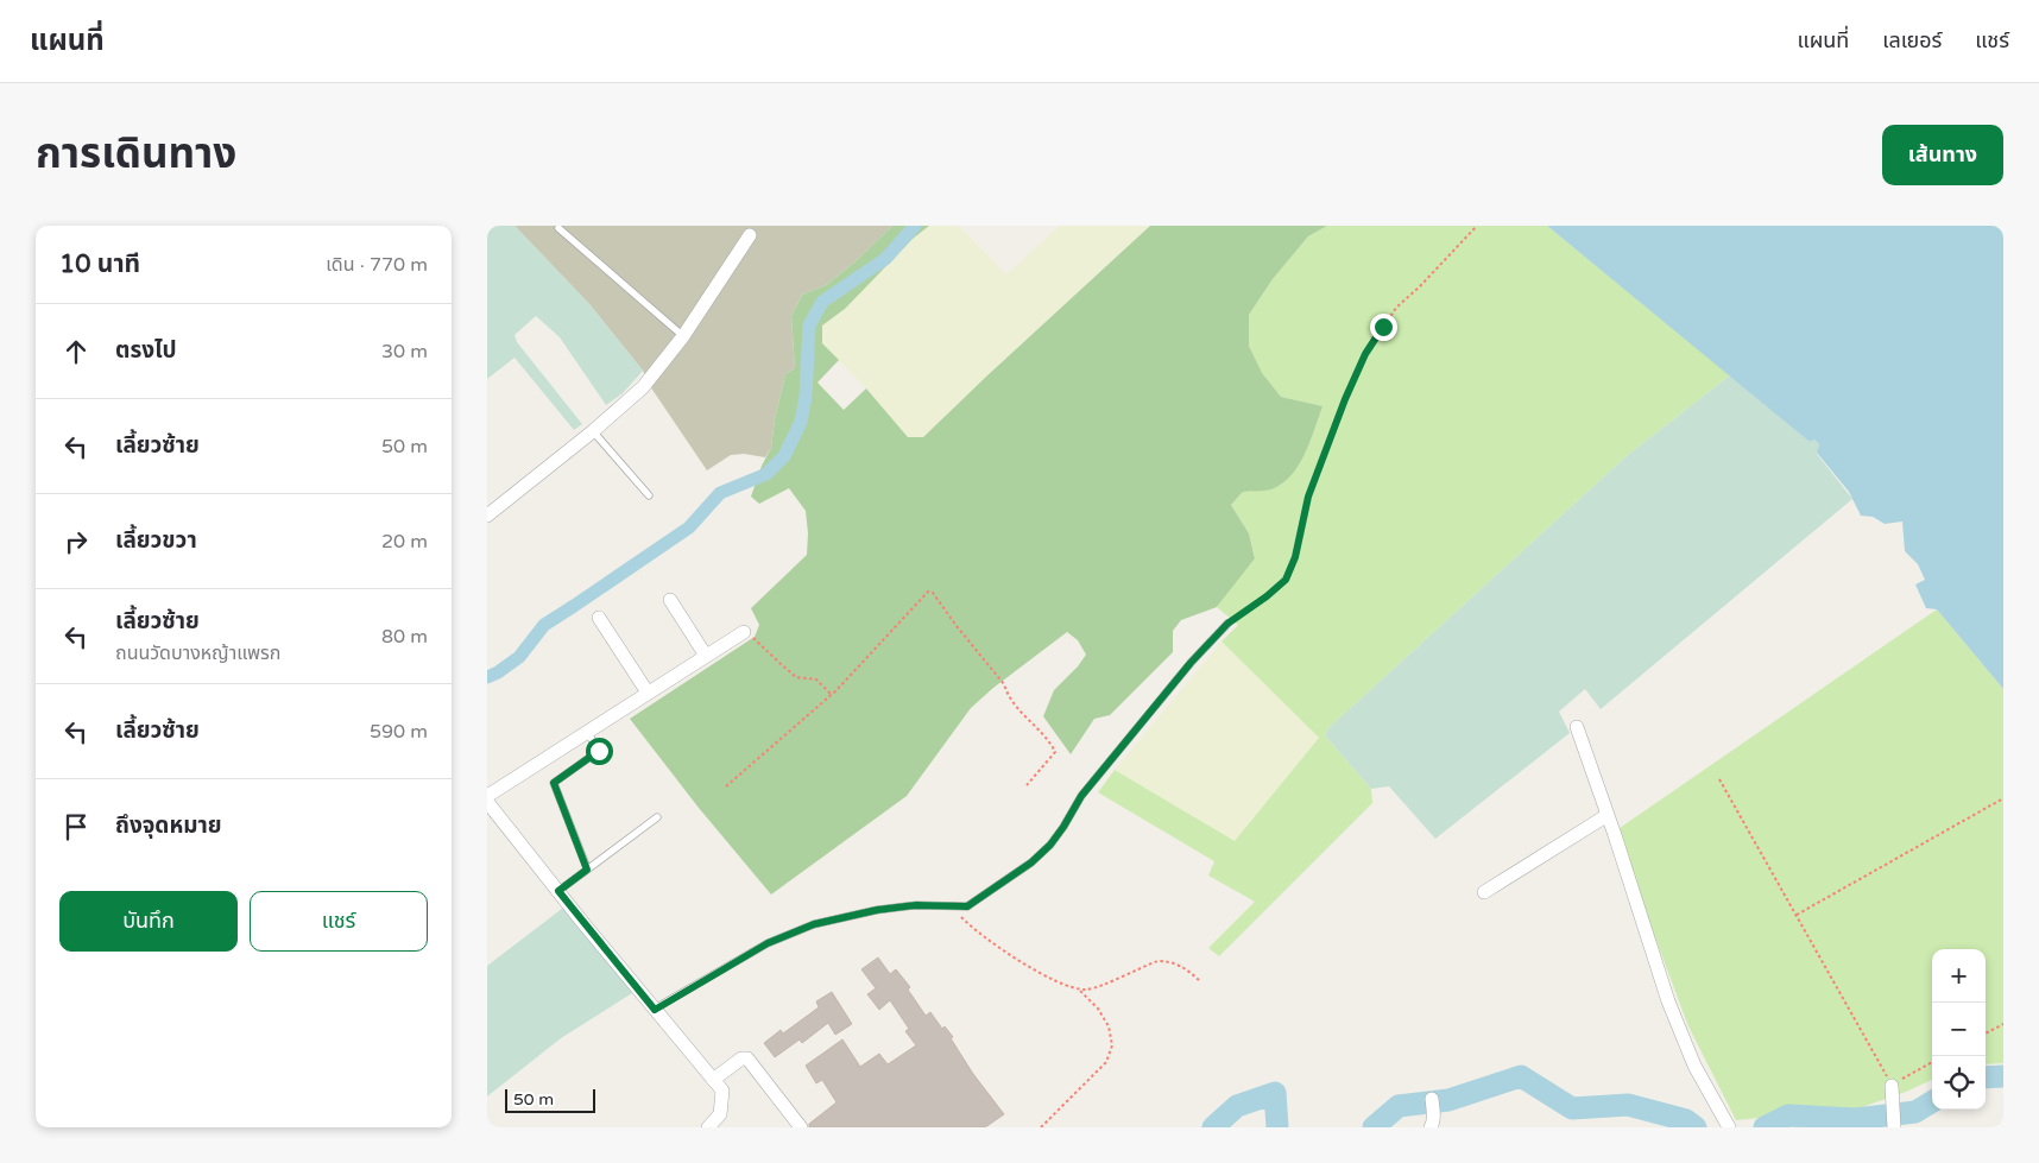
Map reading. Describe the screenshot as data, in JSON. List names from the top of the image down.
{
  "scale_bar": "50 m",
  "page": {
    "header": "แผนที่",
    "nav": ["แผนที่", "เลเยอร์", "แชร์"],
    "title": "การเดินทาง",
    "buttons": [
      "เส้นทาง",
      ["บันทึก", "แชร์"]
    ],
    "heading": ["10 นาที", "เดิน · 770 m"],
    "list": [
      ["ตรงไป", "30 m"],
      ["เลี้ยวซ้าย", "50 m"],
      ["เลี้ยวขวา", "20 m"],
      ["เลี้ยวซ้าย", "ถนนวัดบางหญ้าแพรก", "80 m"],
      ["เลี้ยวซ้าย", "590 m"],
      "ถึงจุดหมาย"
    ],
    "map_buttons": ["+", "−"],
    "scale": "50 m"
  }
}
